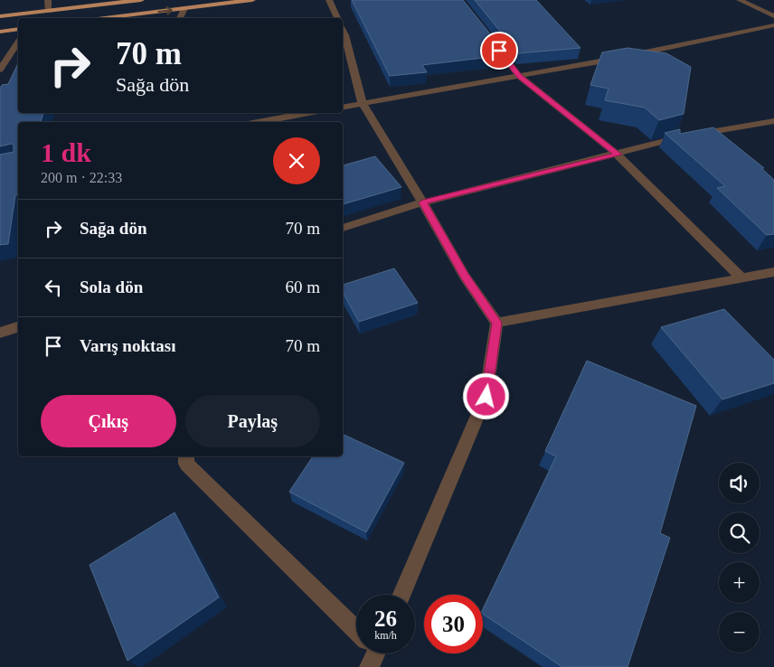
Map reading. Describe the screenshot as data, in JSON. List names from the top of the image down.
{
  "page": {
    "turn": ["70 m", "Sağa dön"],
    "heading": ["1 dk", "200 m · 22:33"],
    "list": [
      {
        "name": "Sağa dön",
        "value": "70 m"
      },
      {
        "name": "Sola dön",
        "value": "60 m"
      },
      {
        "name": "Varış noktası",
        "value": "70 m"
      }
    ],
    "buttons": ["Çıkış", "Paylaş"],
    "map_buttons": ["+", "−"],
    "speed": "26 km/h",
    "limit": "30"
  }
}
